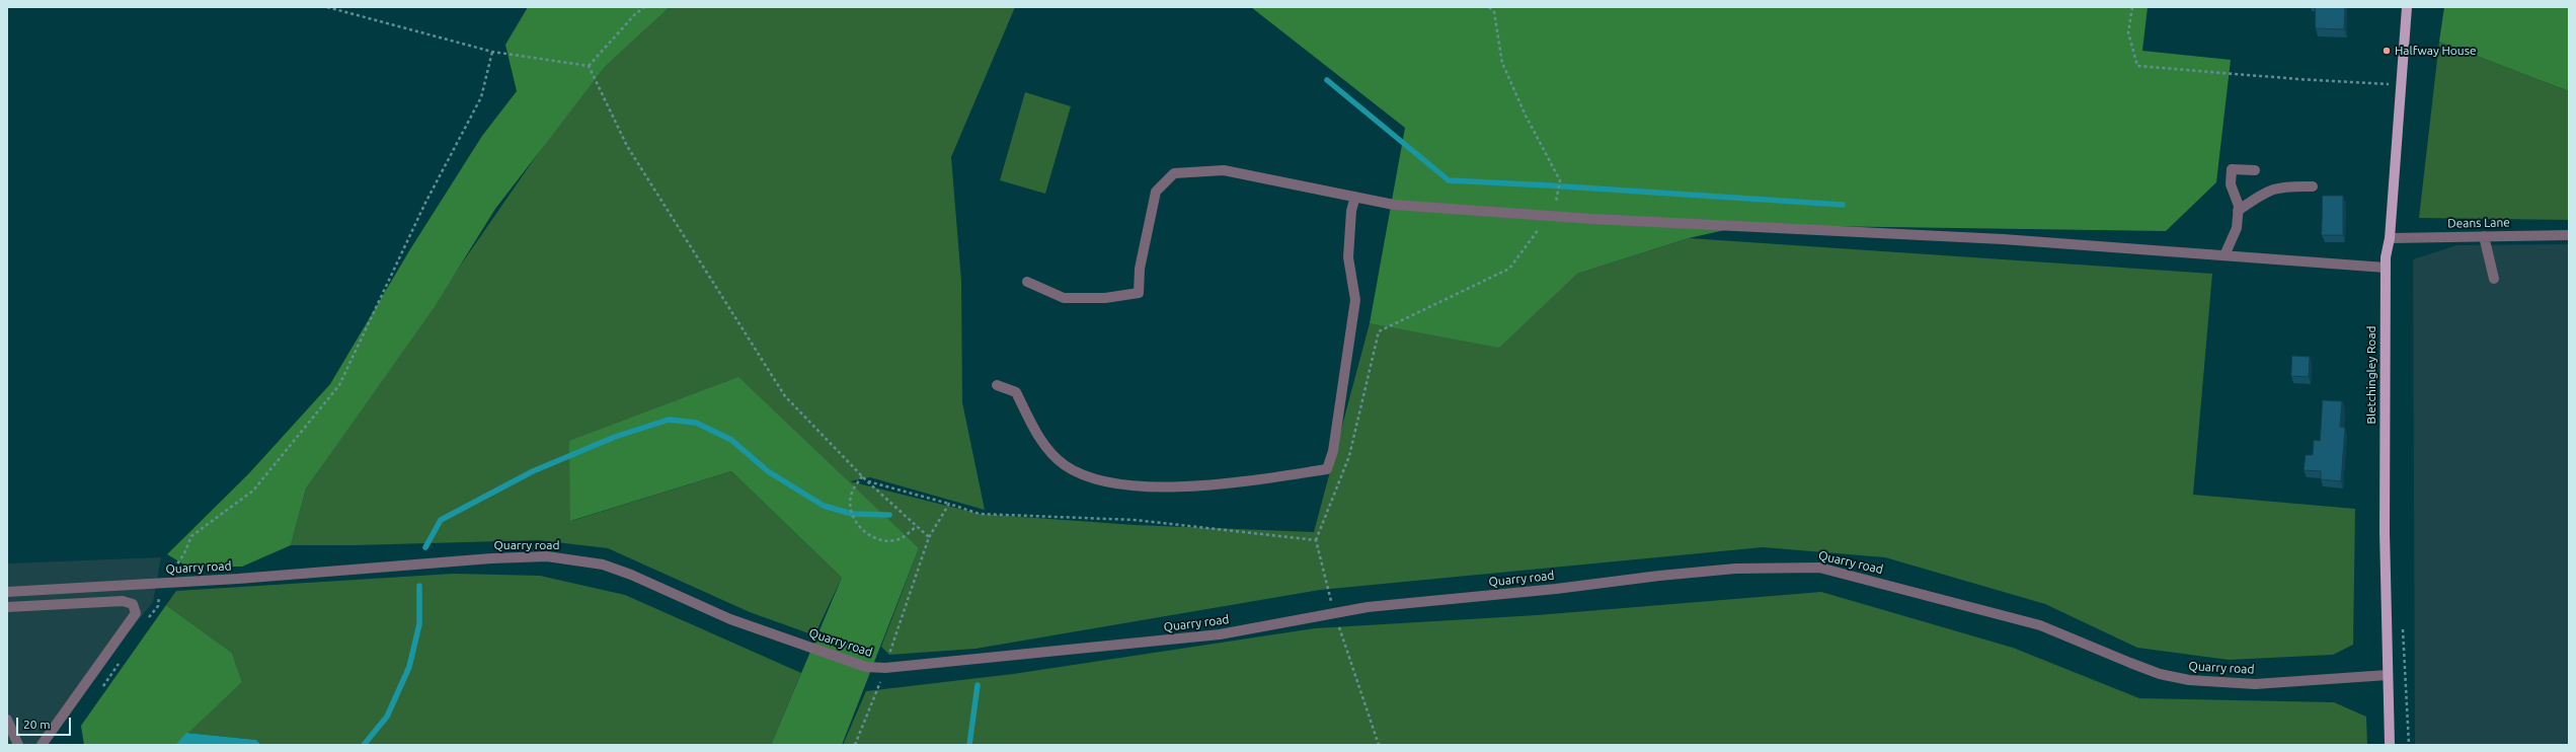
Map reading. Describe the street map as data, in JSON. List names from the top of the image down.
{
  "streets": {
    "main road": ["Bletchingley Road"],
    "street": ["Deans Lane", "Quarry road"]
  },
  "crossings": [
    ["Deans Lane", "Bletchingley Road"],
    ["Bletchingley Road", "Quarry road"]
  ],
  "places": ["Halfway House"],
  "scale_bar": "20 m"
}
